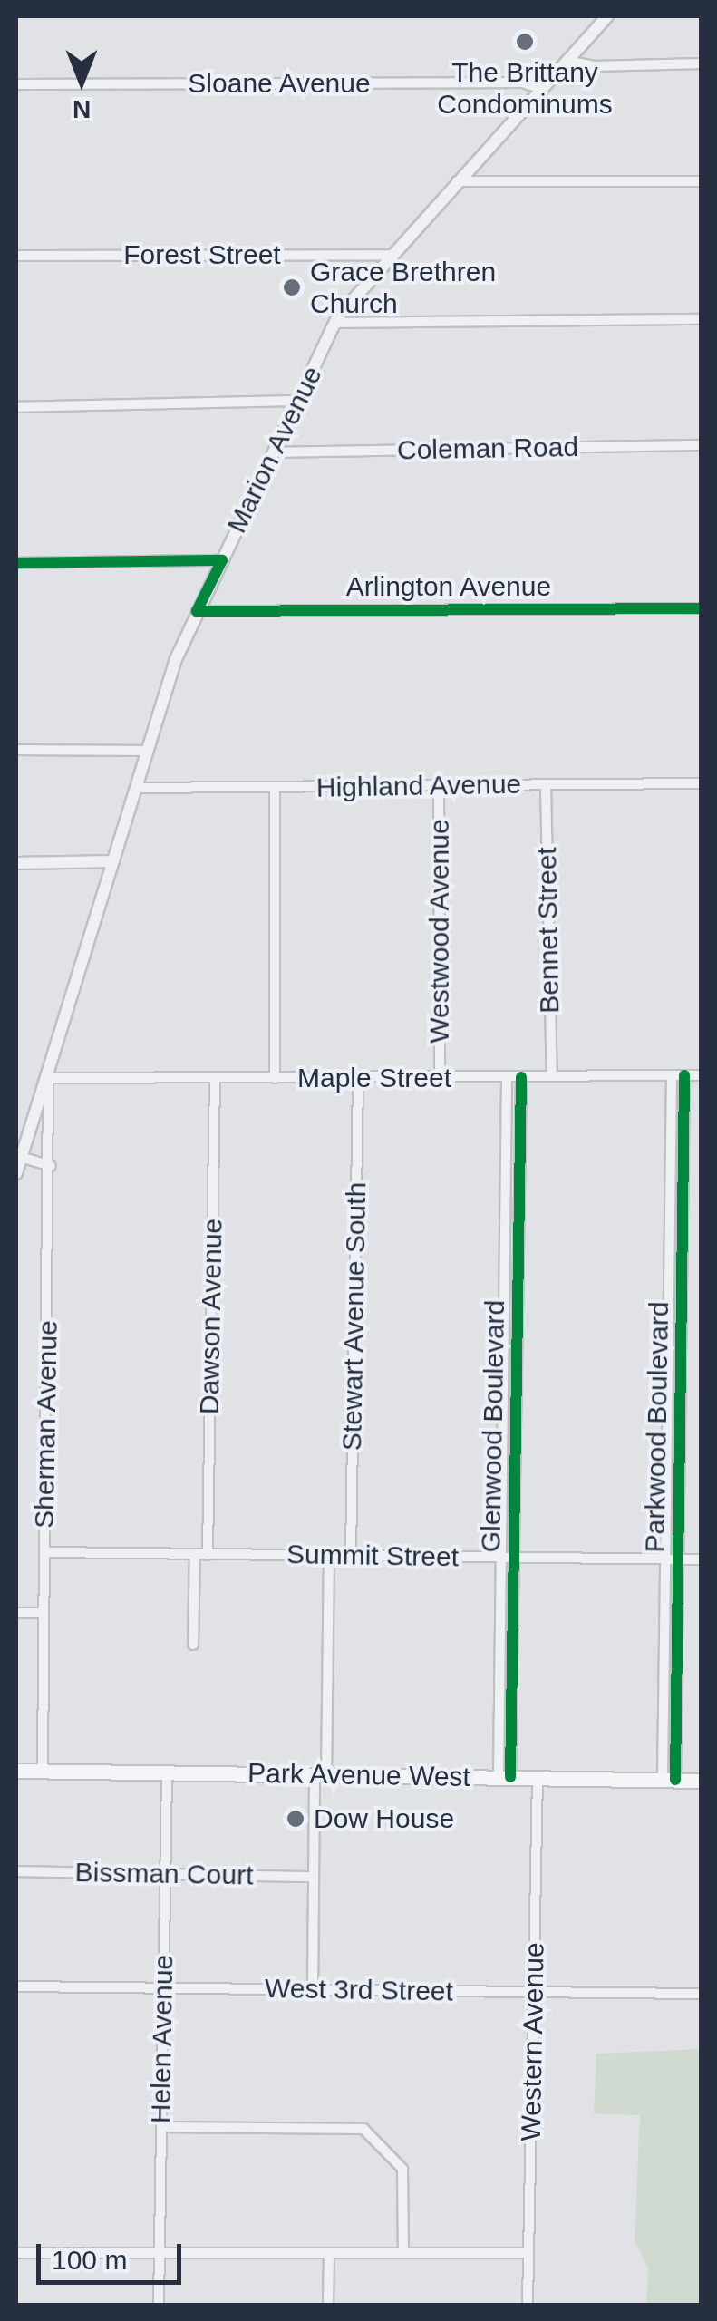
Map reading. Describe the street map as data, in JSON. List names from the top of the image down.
{
  "streets": {
    "main road": ["Park Avenue West"],
    "street": [
      "Sloane Avenue",
      "Forest Street",
      "Coleman Road",
      "Marion Avenue",
      "Arlington Avenue",
      "Highland Avenue",
      "Bennet Street",
      "Westwood Avenue",
      "Maple Street",
      "Dawson Avenue",
      "Stewart Avenue South",
      "Sherman Avenue",
      "Glenwood Boulevard",
      "Parkwood Boulevard",
      "Summit Street",
      "Bissman Court",
      "West 3rd Street",
      "Helen Avenue",
      "Western Avenue"
    ]
  },
  "crossings": [
    ["Sloane Avenue", "Marion Avenue"],
    ["Forest Street", "Marion Avenue"],
    ["Coleman Road", "Marion Avenue"],
    ["Marion Avenue", "Arlington Avenue"],
    ["Marion Avenue", "Highland Avenue"],
    ["Marion Avenue", "Maple Street"],
    ["Marion Avenue", "Sherman Avenue"],
    ["Highland Avenue", "Bennet Street"],
    ["Highland Avenue", "Westwood Avenue"],
    ["Bennet Street", "Maple Street"],
    ["Westwood Avenue", "Maple Street"],
    ["Maple Street", "Dawson Avenue"],
    ["Maple Street", "Stewart Avenue South"],
    ["Maple Street", "Sherman Avenue"],
    ["Maple Street", "Glenwood Boulevard"],
    ["Maple Street", "Parkwood Boulevard"],
    ["Dawson Avenue", "Summit Street"],
    ["Stewart Avenue South", "Summit Street"],
    ["Sherman Avenue", "Summit Street"],
    ["Sherman Avenue", "Park Avenue West"],
    ["Glenwood Boulevard", "Summit Street"],
    ["Glenwood Boulevard", "Park Avenue West"],
    ["Parkwood Boulevard", "Summit Street"],
    ["Parkwood Boulevard", "Park Avenue West"],
    ["Park Avenue West", "Helen Avenue"],
    ["Park Avenue West", "Western Avenue"],
    ["Bissman Court", "Helen Avenue"],
    ["West 3rd Street", "Helen Avenue"],
    ["West 3rd Street", "Western Avenue"]
  ],
  "places": ["The Brittany Condominums", "Grace Brethren Church", "Dow House"],
  "scale_bar": "100 m",
  "north": "bottom"
}
